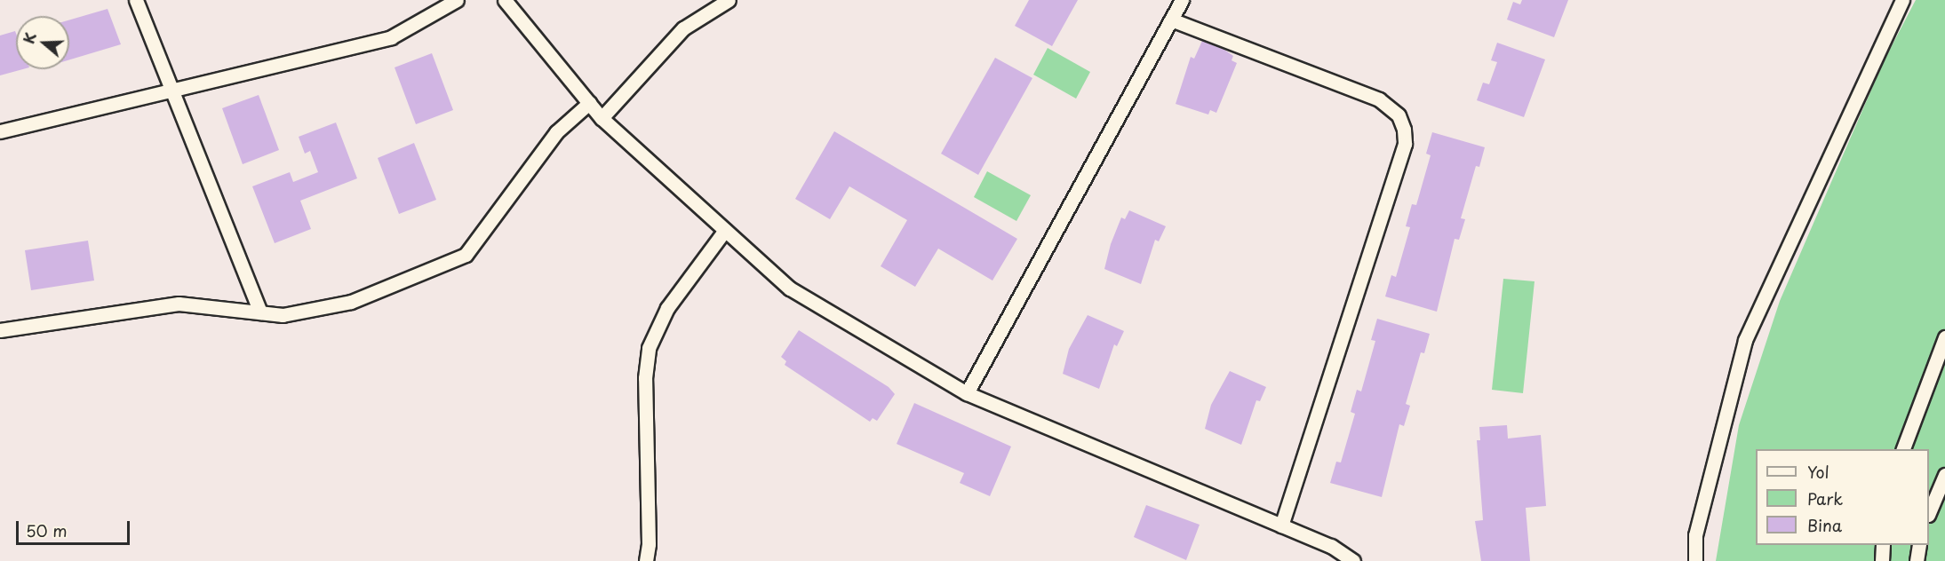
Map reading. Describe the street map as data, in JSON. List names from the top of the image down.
{
  "legend": ["Yol", "Park", "Bina"],
  "scale_bar": "50 m",
  "north": "left"
}
